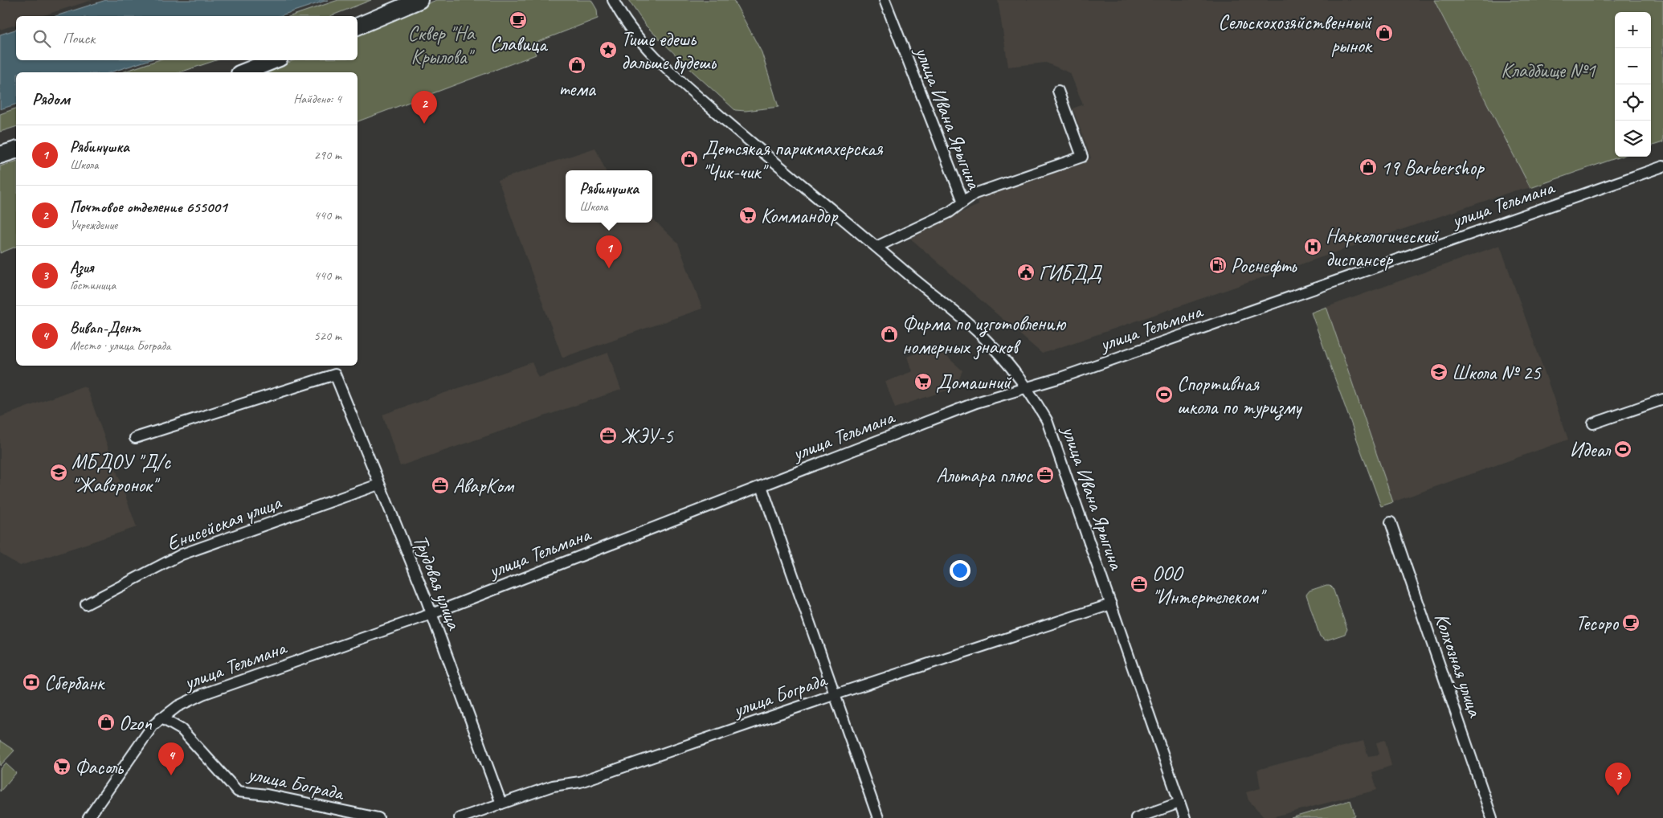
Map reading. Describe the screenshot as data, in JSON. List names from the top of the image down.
{
  "streets": {
    "street": [
      "улица Ивана Ярыгина",
      "улица Тельмана",
      "Енисейская улица",
      "Трудовая улица",
      "Колхозная улица",
      "улица Бограда"
    ]
  },
  "crossings": [
    ["улица Ивана Ярыгина", "улица Тельмана"],
    ["улица Ивана Ярыгина", "улица Бограда"],
    ["улица Тельмана", "Трудовая улица"],
    ["улица Тельмана", "улица Бограда"],
    ["Енисейская улица", "Трудовая улица"],
    ["Трудовая улица", "улица Бограда"]
  ],
  "parks": ["Сквер \"На Крылова\"", "Кладбище №1"],
  "places": {
    "cafe": ["Славица", "Тесоро"],
    "shop": [
      "Сельскохозяйственный рынок",
      "тема",
      "Детсякая парикмахерская \"Чик-чик\"",
      "19 Barbershop",
      "Фирма по изготовлению номерных знаков",
      "Ozon"
    ],
    "place": ["Тише едешь дальше будешь"],
    "supermarket": ["Коммандор", "Домашний", "Фасоль"],
    "hospital": ["Наркологический диспансер"],
    "fuel station": ["Роснефть"],
    "public building": ["ГИБДД"],
    "school or university": ["Школа № 25", "МБДОУ \"Д/с \"Жаворонок\""],
    "sports": ["Спортивная школа по туризму", "Идеал"],
    "office": [
      "ЖЭУ-5",
      "Альтара плюс",
      "АварКом",
      "ООО \"Интертелеком\""
    ],
    "bank": ["Сбербанк"]
  },
  "page": {
    "map_buttons": ["+", "−"],
    "search": "Поиск",
    "heading": ["Рядом", "Найдено: 4"],
    "pins": [
      "2",
      "1",
      "4",
      "3"
    ],
    "list": [
      {
        "mark": "1",
        "name": "Рябинушка",
        "note": "Школа",
        "value": "290 m"
      },
      {
        "mark": "2",
        "name": "Почтовое отделение 655001",
        "note": "Учреждение",
        "value": "440 m"
      },
      {
        "mark": "3",
        "name": "Азия",
        "note": "Гостиница",
        "value": "440 m"
      },
      {
        "mark": "4",
        "name": "Вивап-Дент",
        "note": "Место · улица Бограда",
        "value": "520 m"
      }
    ],
    "popup": ["Рябинушка", "Школа"]
  }
}
